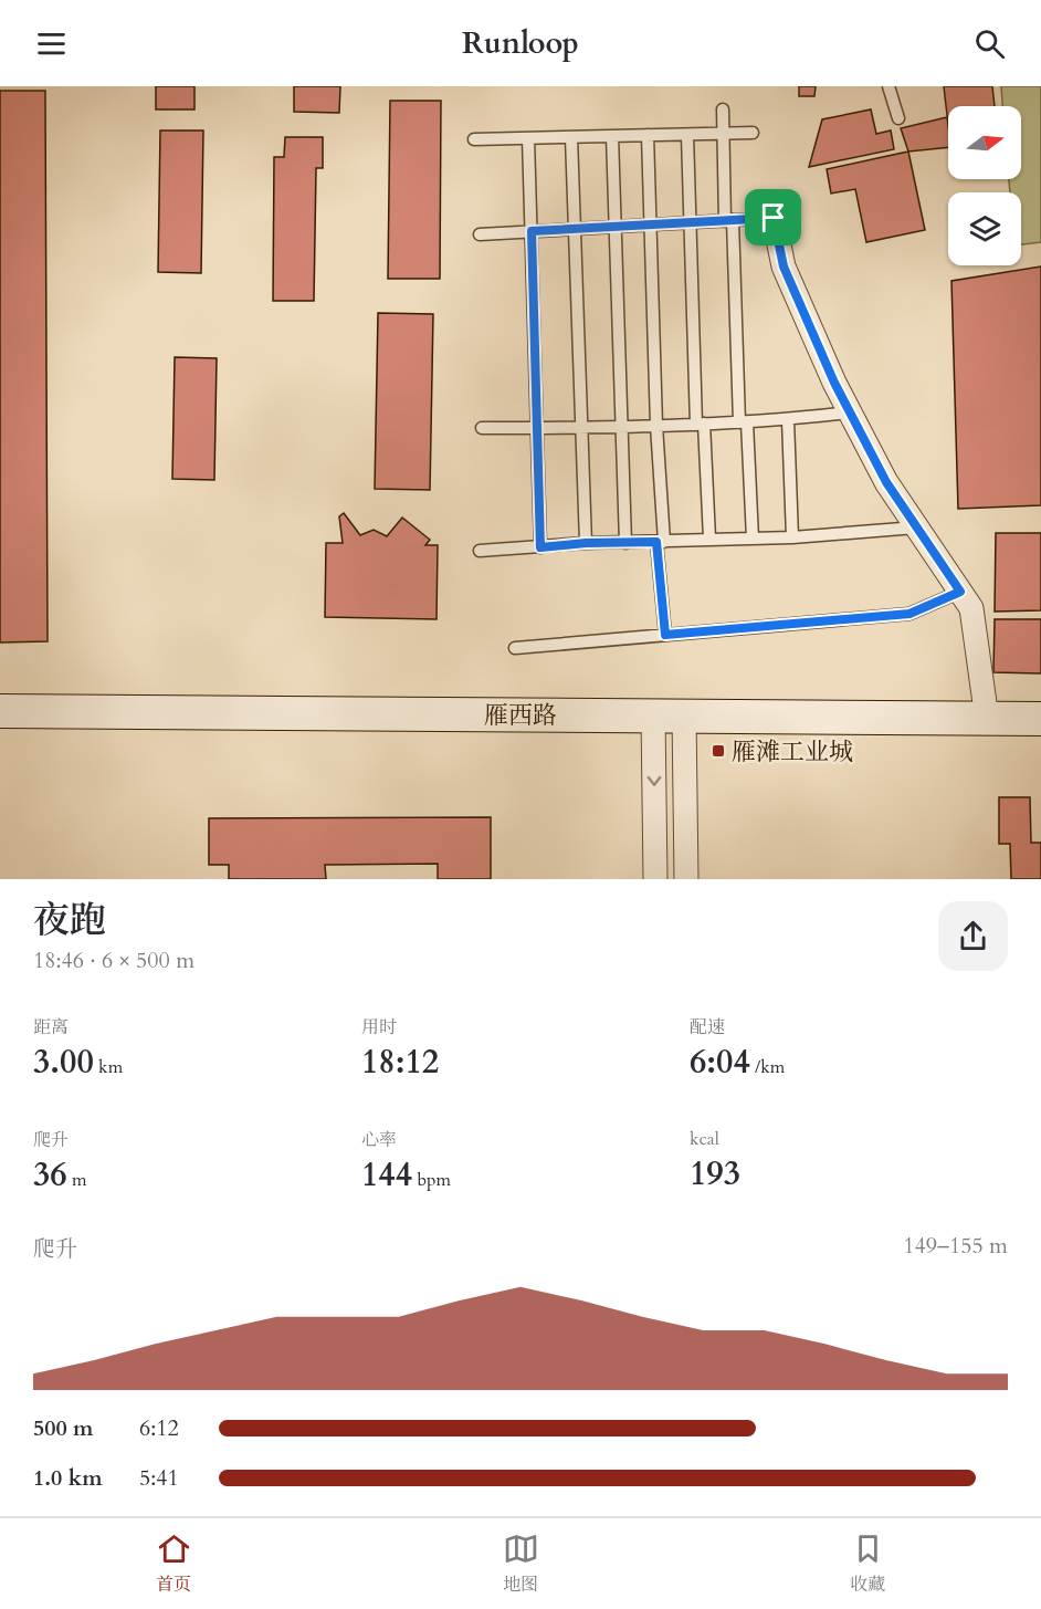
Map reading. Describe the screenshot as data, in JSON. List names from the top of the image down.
{
  "streets": {
    "main road": ["雁西路"]
  },
  "places": {
    "transit": ["雁滩工业城"]
  },
  "north": "right",
  "page": {
    "header": "Runloop",
    "heading": ["夜跑", "18:46 · 6 × 500 m"],
    "stats": [
      ["距离", "3.00 km"],
      ["用时", "18:12"],
      ["配速", "6:04 /km"],
      ["爬升", "36 m"],
      ["心率", "144 bpm"],
      ["kcal", "193"]
    ],
    "chart": ["爬升", "149–155 m"],
    "list": [
      {
        "name": "500 m",
        "note": "6:12"
      },
      {
        "name": "1.0 km",
        "note": "5:41"
      }
    ],
    "tabs": ["首页", "地图", "收藏"]
  }
}
